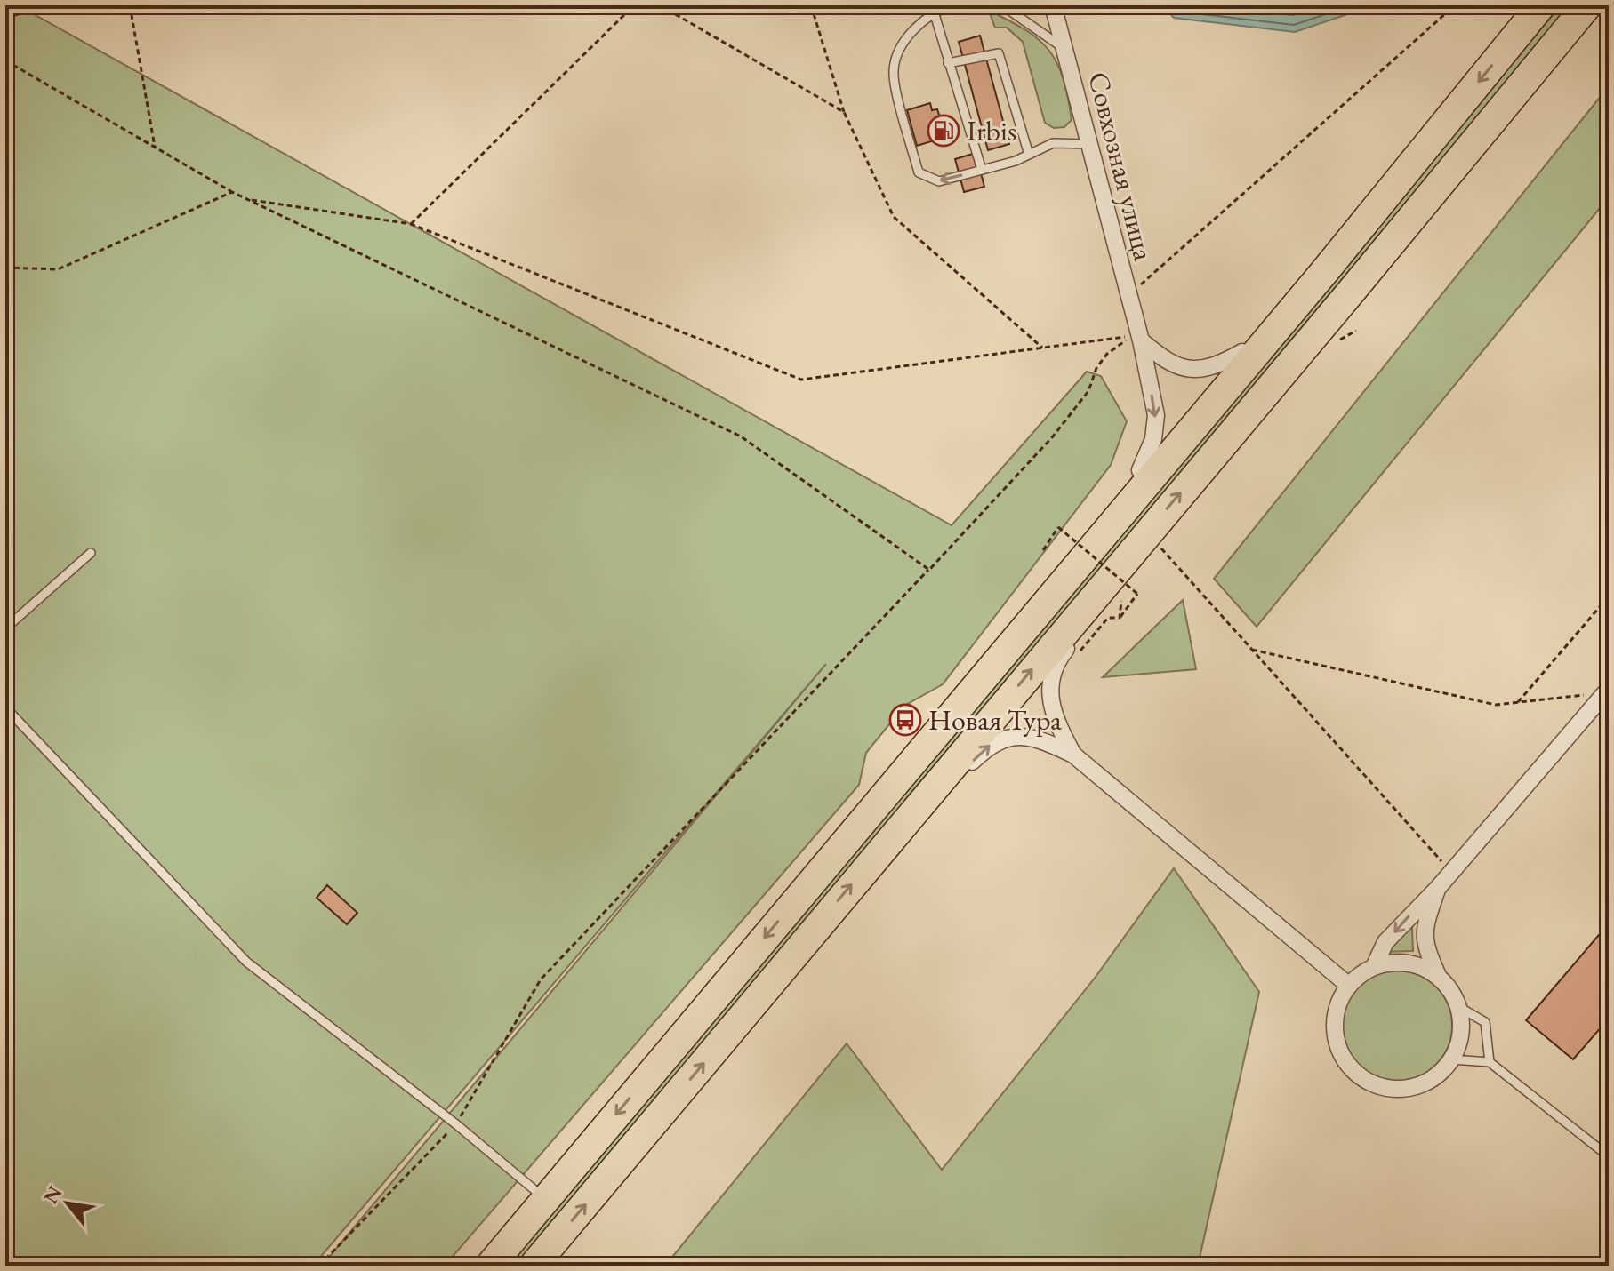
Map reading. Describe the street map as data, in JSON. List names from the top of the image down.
{
  "streets": {
    "street": ["Совхозная улица"]
  },
  "places": {
    "fuel station": ["Irbis"],
    "bus stop": ["Новая Тура"]
  },
  "north": "top left"
}
